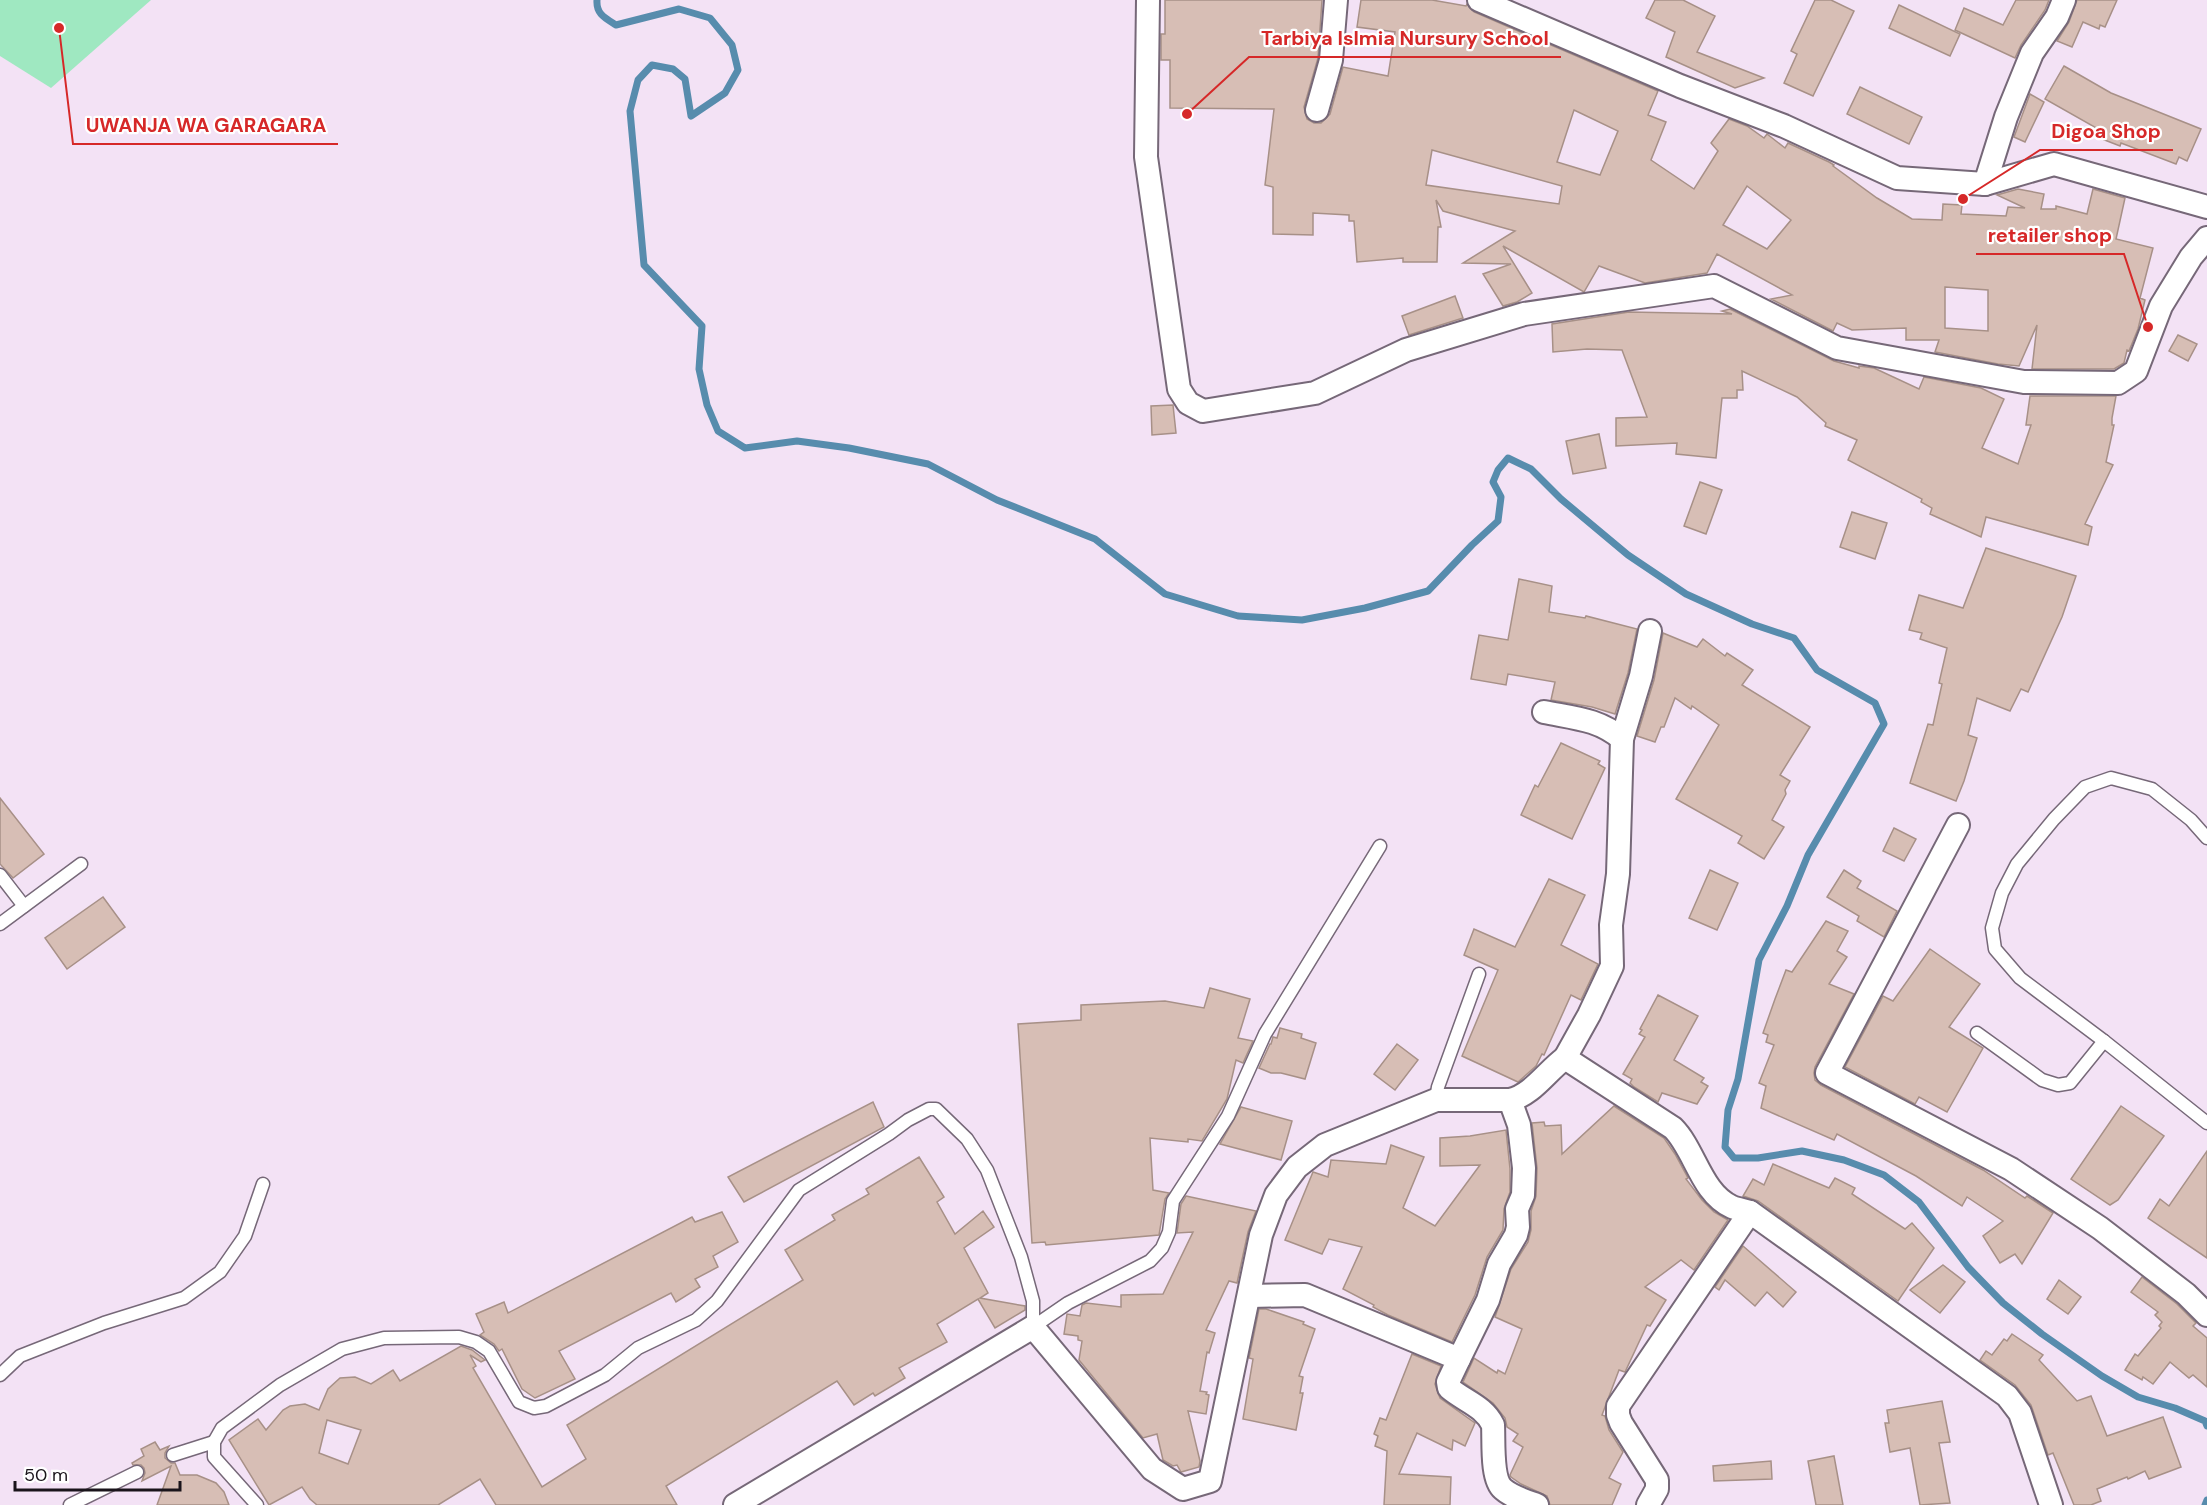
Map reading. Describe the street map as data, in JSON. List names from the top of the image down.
{
  "places": [
    "UWANJA WA GARAGARA",
    "Tarbiya Islmia Nursury School",
    "Digoa Shop",
    "retailer shop"
  ],
  "scale_bar": "50 m"
}
